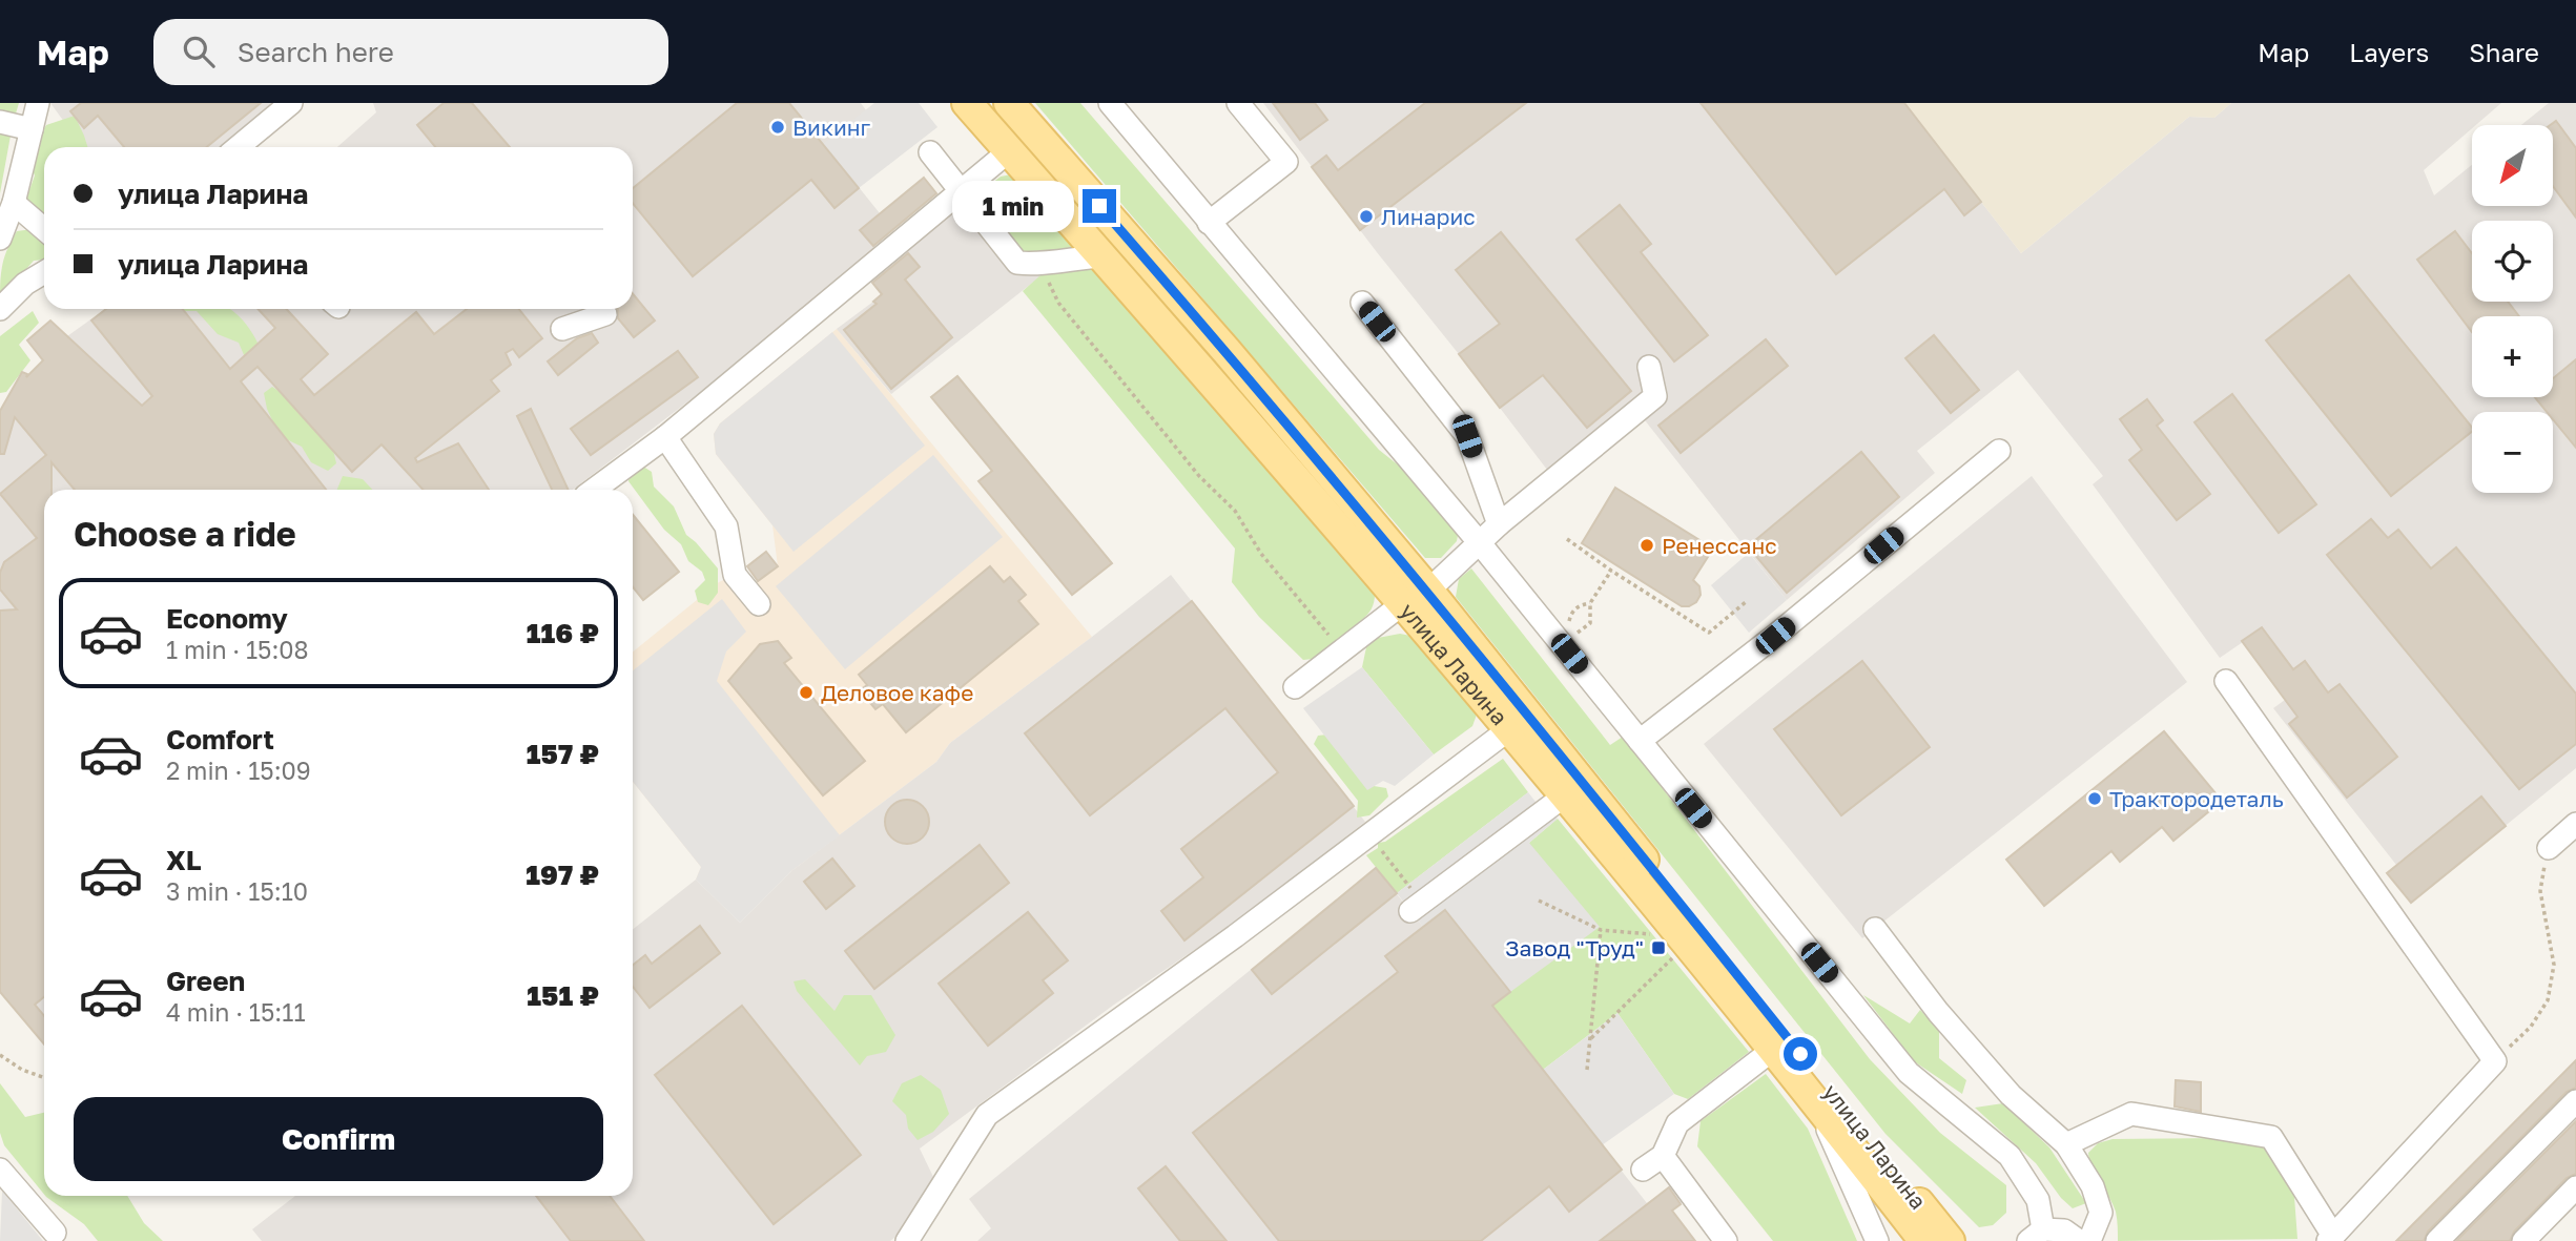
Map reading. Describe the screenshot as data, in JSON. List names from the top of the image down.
{
  "streets": {
    "main road": ["улица Ларина"]
  },
  "places": {
    "other": [
      "Викинг",
      "Линарис",
      "Ренессанс",
      "Деловое кафе",
      "Трактородеталь"
    ],
    "transit": ["Завод \"Труд\""]
  },
  "north": "bottom left",
  "page": {
    "header": "Map",
    "search": "Search here",
    "nav": ["Map", "Layers", "Share"],
    "map_buttons": ["+", "−"],
    "banner": ["улица Ларина", "улица Ларина"],
    "bubble": "1 min",
    "heading": "Choose a ride",
    "list": [
      {
        "name": "Economy",
        "note": "1 min · 15:08",
        "value": "116 ₽"
      },
      {
        "name": "Comfort",
        "note": "2 min · 15:09",
        "value": "157 ₽"
      },
      {
        "name": "XL",
        "note": "3 min · 15:10",
        "value": "197 ₽"
      },
      {
        "name": "Green",
        "note": "4 min · 15:11",
        "value": "151 ₽"
      }
    ],
    "buttons": "Confirm"
  }
}
